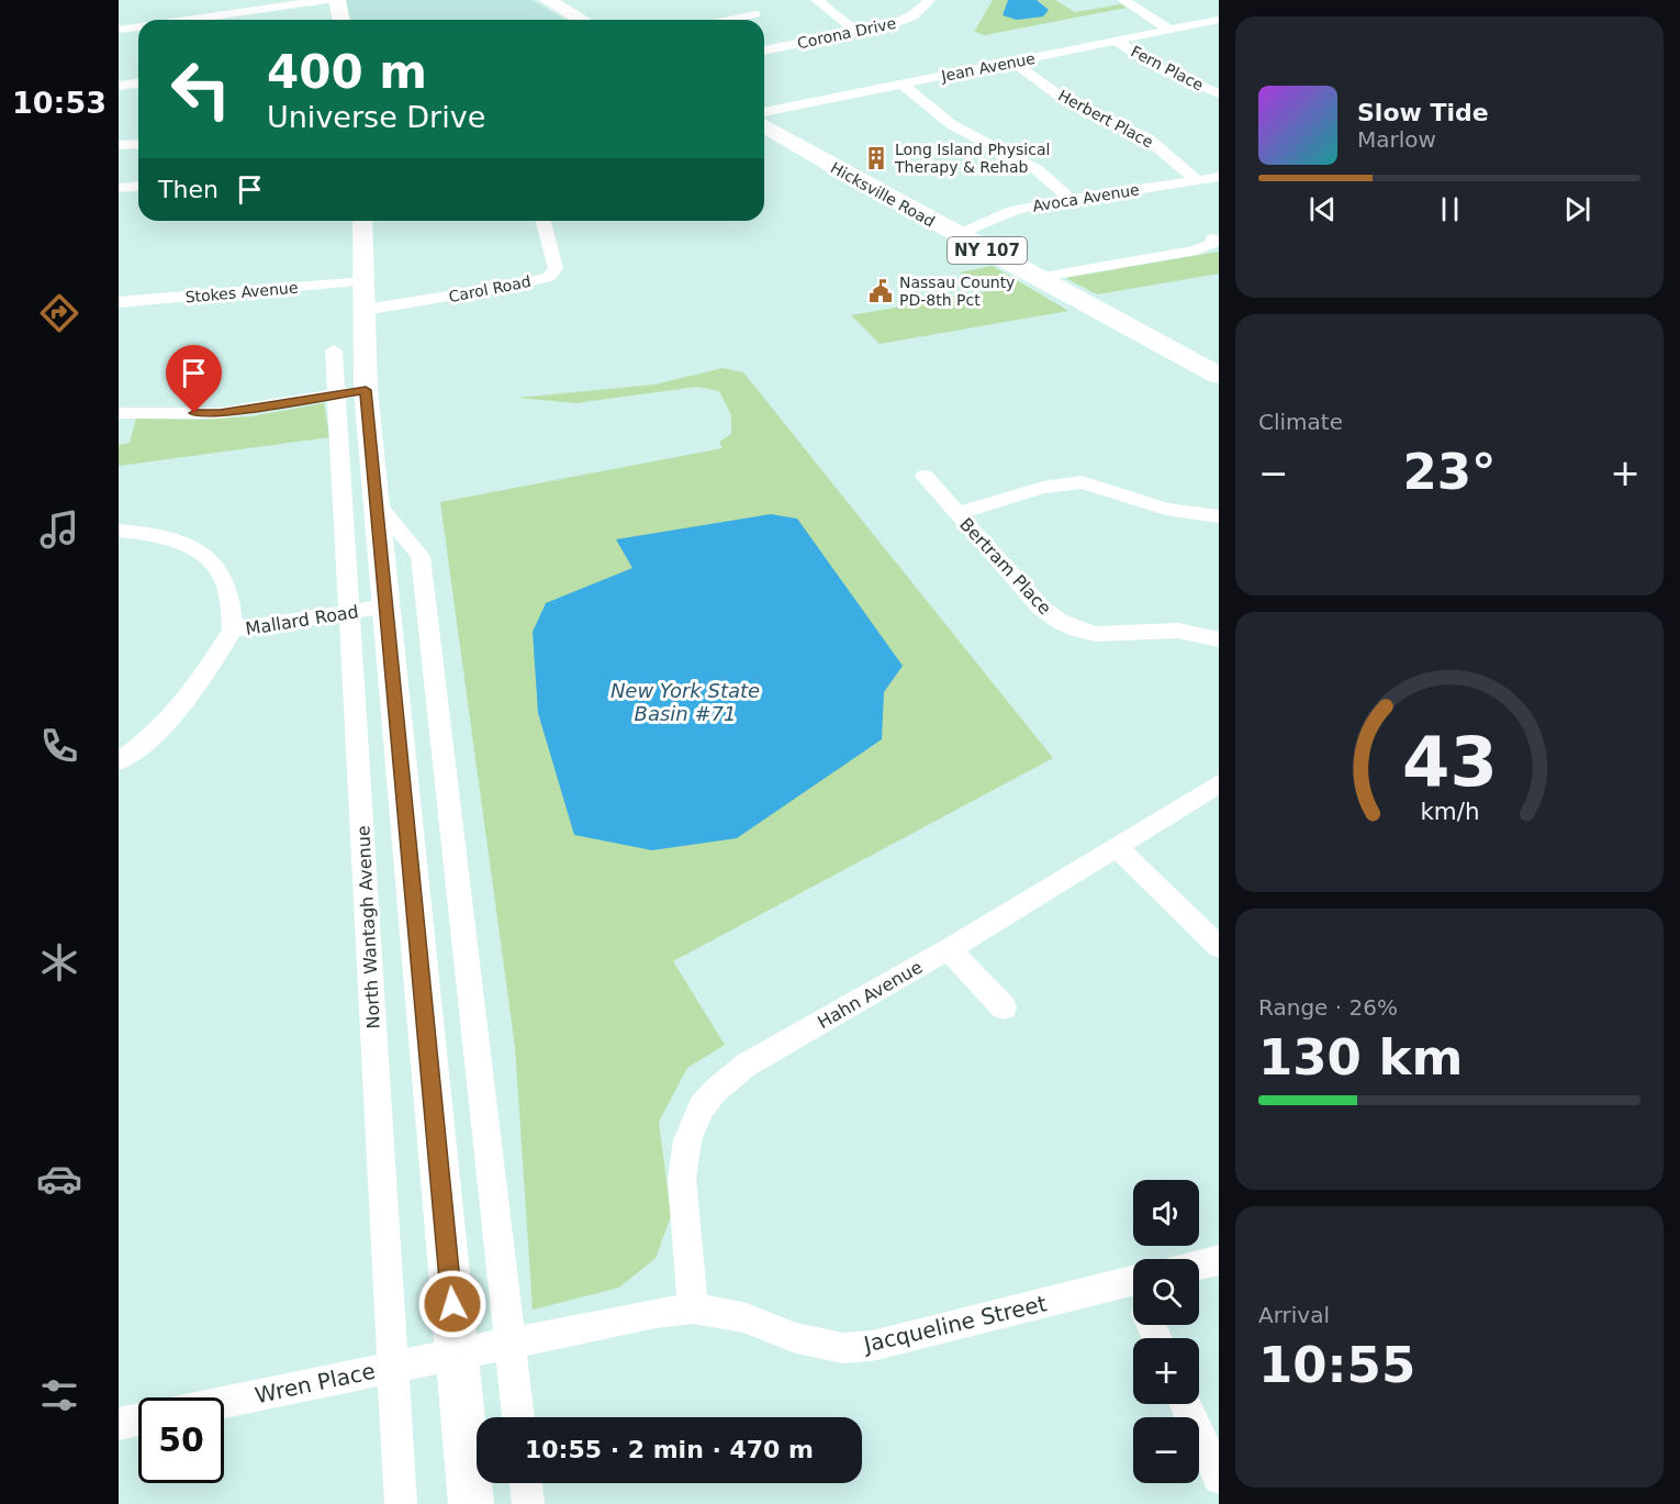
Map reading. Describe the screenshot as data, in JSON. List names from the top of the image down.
{
  "streets": {
    "main road": ["Hicksville Road", "NY 107", "North Wantagh Avenue"],
    "street": [
      "Corona Drive",
      "Jean Avenue",
      "Fern Place",
      "Herbert Place",
      "Avoca Avenue",
      "Carol Road",
      "Stokes Avenue",
      "Bertram Place",
      "Mallard Road",
      "Hahn Avenue",
      "Jacqueline Street",
      "Wren Place"
    ]
  },
  "crossings": [
    ["Jean Avenue", "Fern Place"],
    ["Jean Avenue", "Herbert Place"],
    ["Herbert Place", "Avoca Avenue"],
    ["Hicksville Road", "Avoca Avenue"],
    ["Carol Road", "North Wantagh Avenue"],
    ["Stokes Avenue", "North Wantagh Avenue"],
    ["Mallard Road", "North Wantagh Avenue"],
    ["North Wantagh Avenue", "Jacqueline Street"],
    ["North Wantagh Avenue", "Wren Place"],
    ["Hahn Avenue", "Jacqueline Street"],
    ["Jacqueline Street", "Wren Place"]
  ],
  "water": ["New York State Basin #71"],
  "places": {
    "building": ["Long Island Physical Therapy & Rehab"],
    "public building": ["Nassau County PD-8th Pct"]
  },
  "page": {
    "tabs": "10:53",
    "turn": ["400 m", "Universe Drive"],
    "song": ["Slow Tide", "Marlow"],
    "then": "Then",
    "tile": [
      "Climate",
      ["Range · 26%", "130 km"],
      ["Arrival", "10:55"]
    ],
    "heat": ["−", "23°", "+"],
    "map_buttons": ["+", "−"],
    "limit": "50",
    "trip": "10:55 · 2 min · 470 m",
    "gauge": ["43", "km/h"]
  }
}
